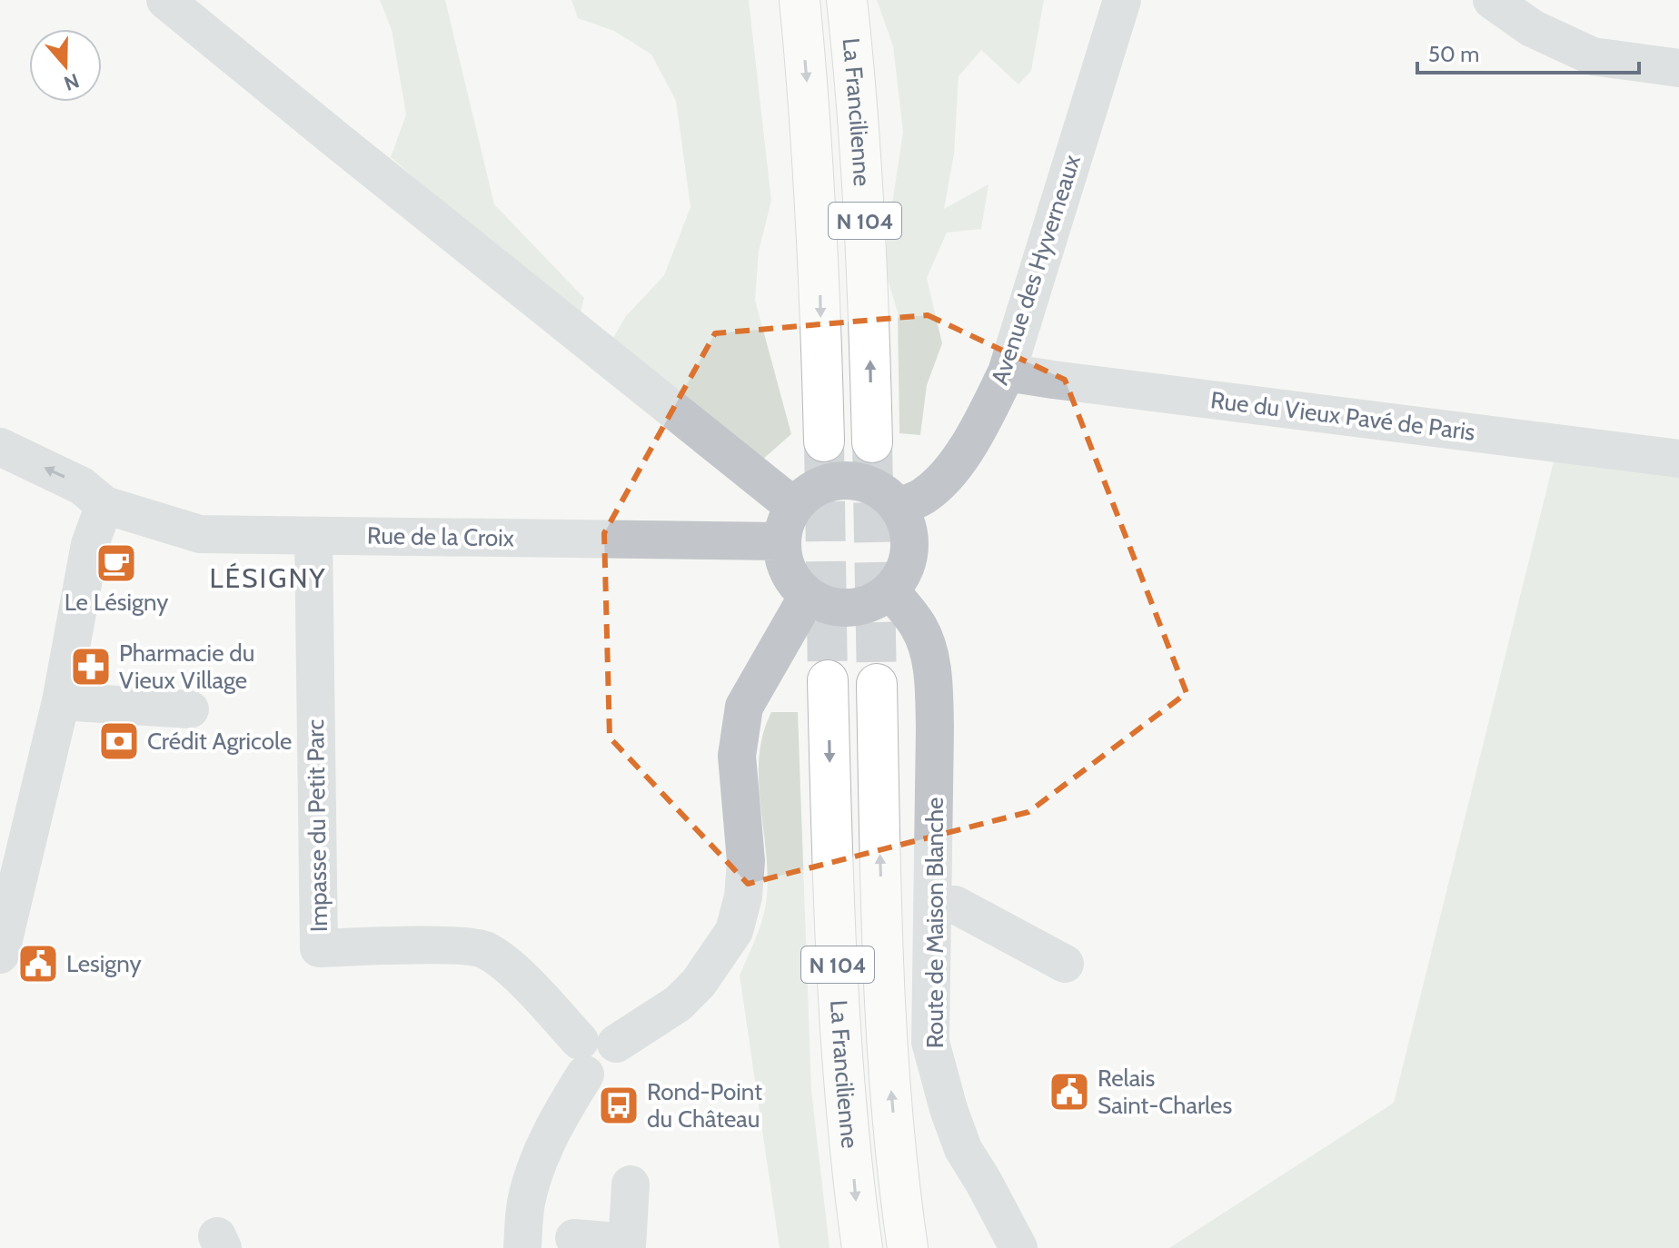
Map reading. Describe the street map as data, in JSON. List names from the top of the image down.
{
  "streets": {
    "highway": ["La Francilienne", "N 104"],
    "street": [
      "Avenue des Hyverneaux",
      "Rue du Vieux Pavé de Paris",
      "Rue de la Croix",
      "Impasse du Petit Parc",
      "Route de Maison Blanche"
    ]
  },
  "crossings": [
    ["Avenue des Hyverneaux", "Rue du Vieux Pavé de Paris"],
    ["Avenue des Hyverneaux", "Rue de la Croix"],
    ["Avenue des Hyverneaux", "Route de Maison Blanche"],
    ["Rue de la Croix", "Impasse du Petit Parc"],
    ["Rue de la Croix", "Route de Maison Blanche"]
  ],
  "districts": ["LÉSIGNY"],
  "places": {
    "cafe": ["Le Lésigny"],
    "pharmacy": ["Pharmacie du Vieux Village"],
    "bank": ["Crédit Agricole"],
    "public building": ["Lesigny", "Relais Saint-Charles"],
    "bus stop": ["Rond-Point du Château"]
  },
  "scale_bar": "50 m",
  "north": "bottom"
}
